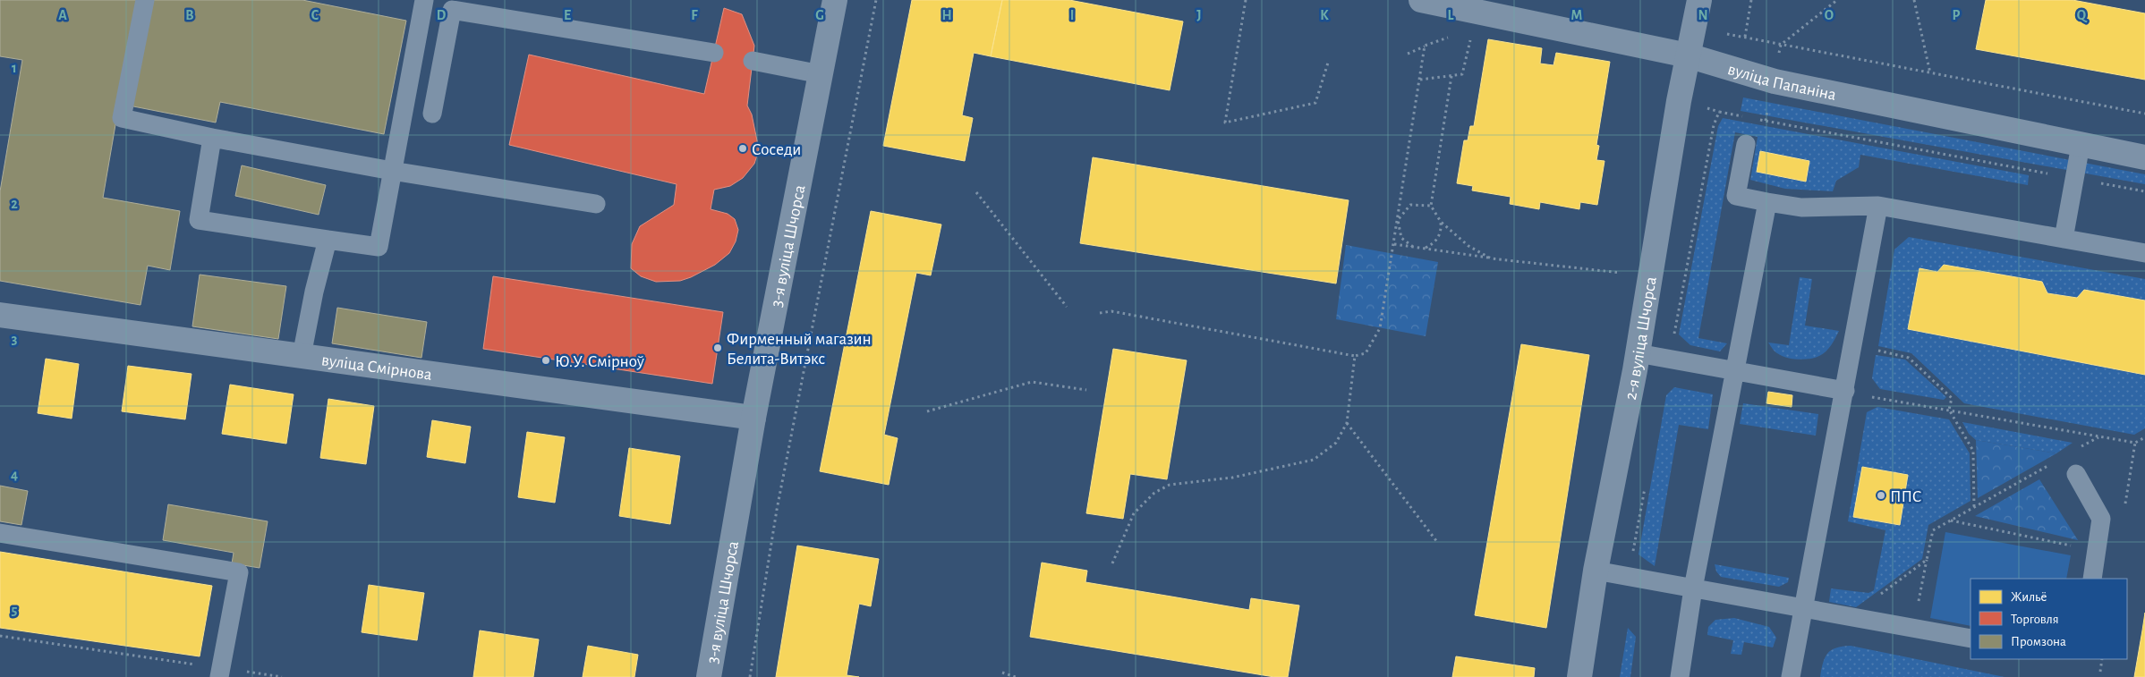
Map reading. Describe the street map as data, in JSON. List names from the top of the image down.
{
  "streets": {
    "street": [
      "вуліца Папаніна",
      "3-я вуліца Шчорса",
      "2-я вуліца Шчорса",
      "вуліца Смірнова"
    ]
  },
  "crossings": [
    ["вуліца Папаніна", "2-я вуліца Шчорса"],
    ["3-я вуліца Шчорса", "вуліца Смірнова"]
  ],
  "places": [
    "Соседи",
    "Фирменный магазин Белита-Витэкс",
    "Ю.У. Смірноў",
    "ППС"
  ],
  "legend": ["Жильё", "Торговля", "Промзона"],
  "grid": {
    "columns": [
      "A",
      "B",
      "C",
      "D",
      "E",
      "F",
      "G",
      "H",
      "I",
      "J",
      "K",
      "L",
      "M",
      "N",
      "O",
      "P",
      "Q"
    ],
    "rows": [
      "1",
      "2",
      "3",
      "4",
      "5"
    ]
  }
}
